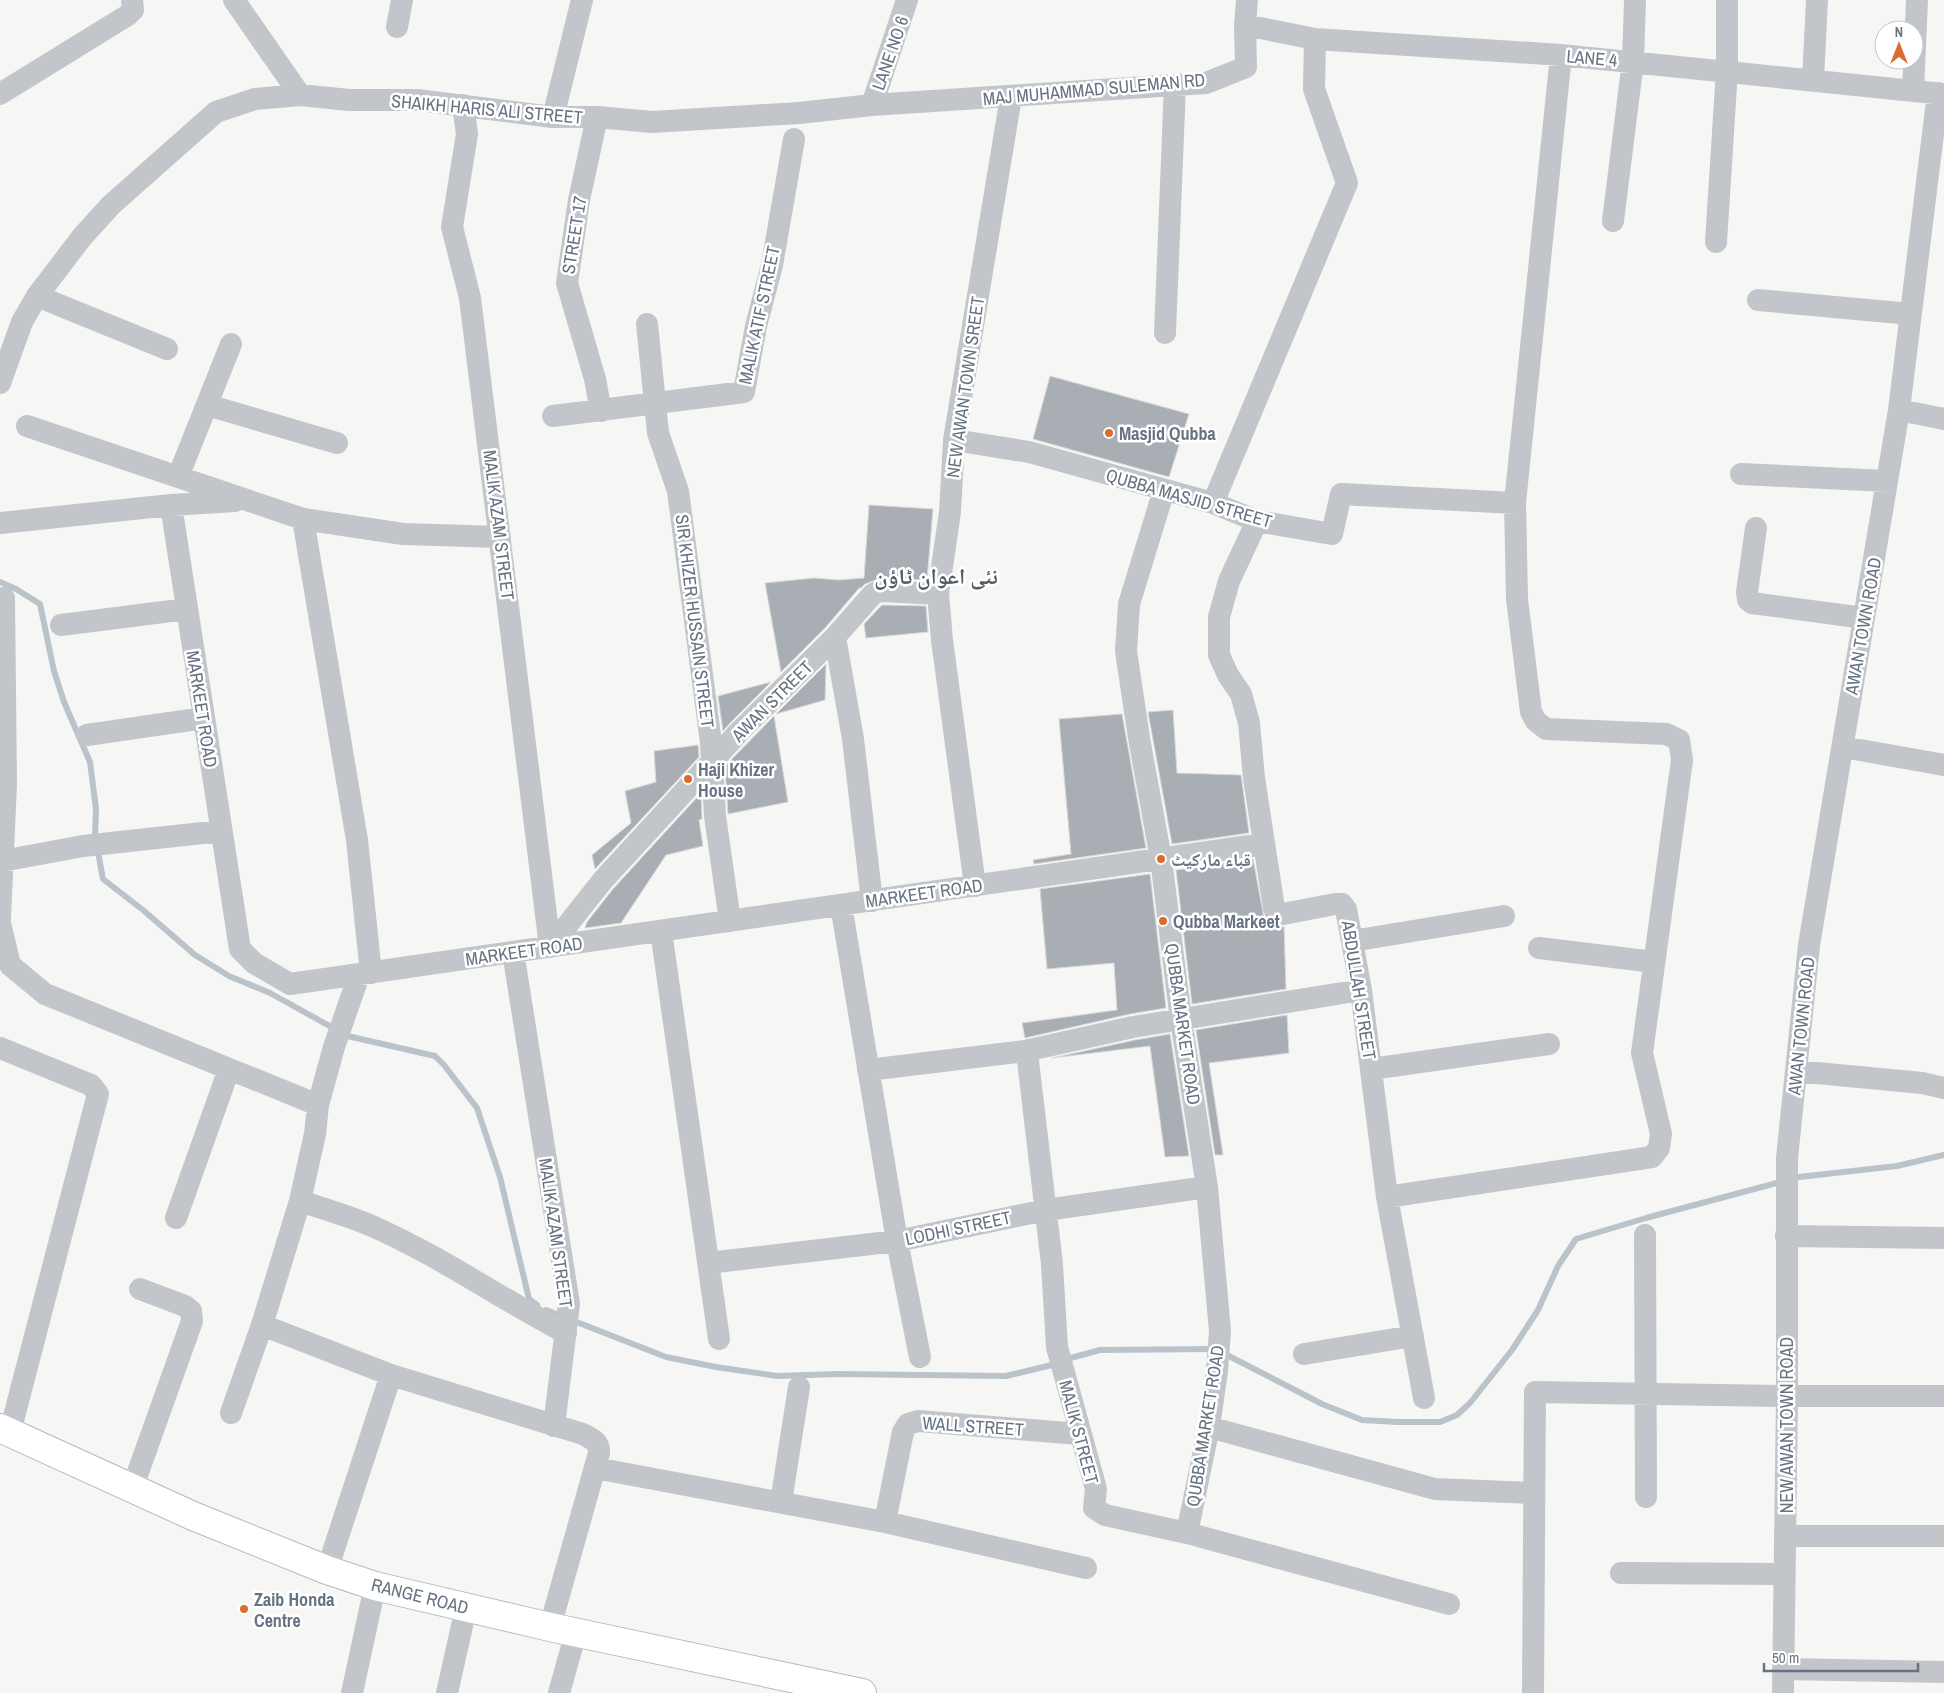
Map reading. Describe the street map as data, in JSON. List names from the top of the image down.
{
  "streets": {
    "main road": ["RANGE ROAD"],
    "street": [
      "LANE NO 6",
      "LANE 4",
      "MAJ MUHAMMAD SULEMAN RD",
      "SHAIKH HARIS ALI STREET",
      "STREET 17",
      "MALIK ATIF STREET",
      "NEW AWAN TOWN SREET",
      "QUBBA MASJID STREET",
      "MALIK AZAM STREET",
      "SIR KHIZER HUSSAIN STREET",
      "AWAN TOWN ROAD",
      "AWAN STREET",
      "MARKEET ROAD",
      "ABDULLAH STREET",
      "QUBBA MARKET ROAD",
      "LODHI STREET",
      "NEW AWAN TOWN ROAD",
      "WALL STREET",
      "MALIK STREET"
    ]
  },
  "crossings": [
    ["LANE NO 6", "MAJ MUHAMMAD SULEMAN RD"],
    ["LANE NO 6", "SHAIKH HARIS ALI STREET"],
    ["LANE 4", "MAJ MUHAMMAD SULEMAN RD"],
    ["LANE 4", "AWAN TOWN ROAD"],
    ["MAJ MUHAMMAD SULEMAN RD", "SHAIKH HARIS ALI STREET"],
    ["MAJ MUHAMMAD SULEMAN RD", "NEW AWAN TOWN SREET"],
    ["SHAIKH HARIS ALI STREET", "STREET 17"],
    ["SHAIKH HARIS ALI STREET", "MALIK AZAM STREET"],
    ["STREET 17", "MALIK ATIF STREET"],
    ["MALIK ATIF STREET", "SIR KHIZER HUSSAIN STREET"],
    ["NEW AWAN TOWN SREET", "QUBBA MASJID STREET"],
    ["NEW AWAN TOWN SREET", "AWAN STREET"],
    ["NEW AWAN TOWN SREET", "MARKEET ROAD"],
    ["QUBBA MASJID STREET", "ABDULLAH STREET"],
    ["QUBBA MASJID STREET", "QUBBA MARKET ROAD"],
    ["MALIK AZAM STREET", "AWAN STREET"],
    ["MALIK AZAM STREET", "MARKEET ROAD"],
    ["SIR KHIZER HUSSAIN STREET", "AWAN STREET"],
    ["SIR KHIZER HUSSAIN STREET", "MARKEET ROAD"],
    ["AWAN TOWN ROAD", "NEW AWAN TOWN ROAD"],
    ["AWAN STREET", "MARKEET ROAD"],
    ["MARKEET ROAD", "ABDULLAH STREET"],
    ["MARKEET ROAD", "QUBBA MARKET ROAD"],
    ["QUBBA MARKET ROAD", "LODHI STREET"],
    ["QUBBA MARKET ROAD", "MALIK STREET"],
    ["LODHI STREET", "MALIK STREET"],
    ["WALL STREET", "MALIK STREET"]
  ],
  "districts": ["نئی اعوان ٹاؤن"],
  "places": [
    "Masjid Qubba",
    "Haji Khizer House",
    "قباء مارکیٹ",
    "Qubba Markeet",
    "Zaib Honda Centre"
  ],
  "scale_bar": "50 m",
  "north": "top"
}
